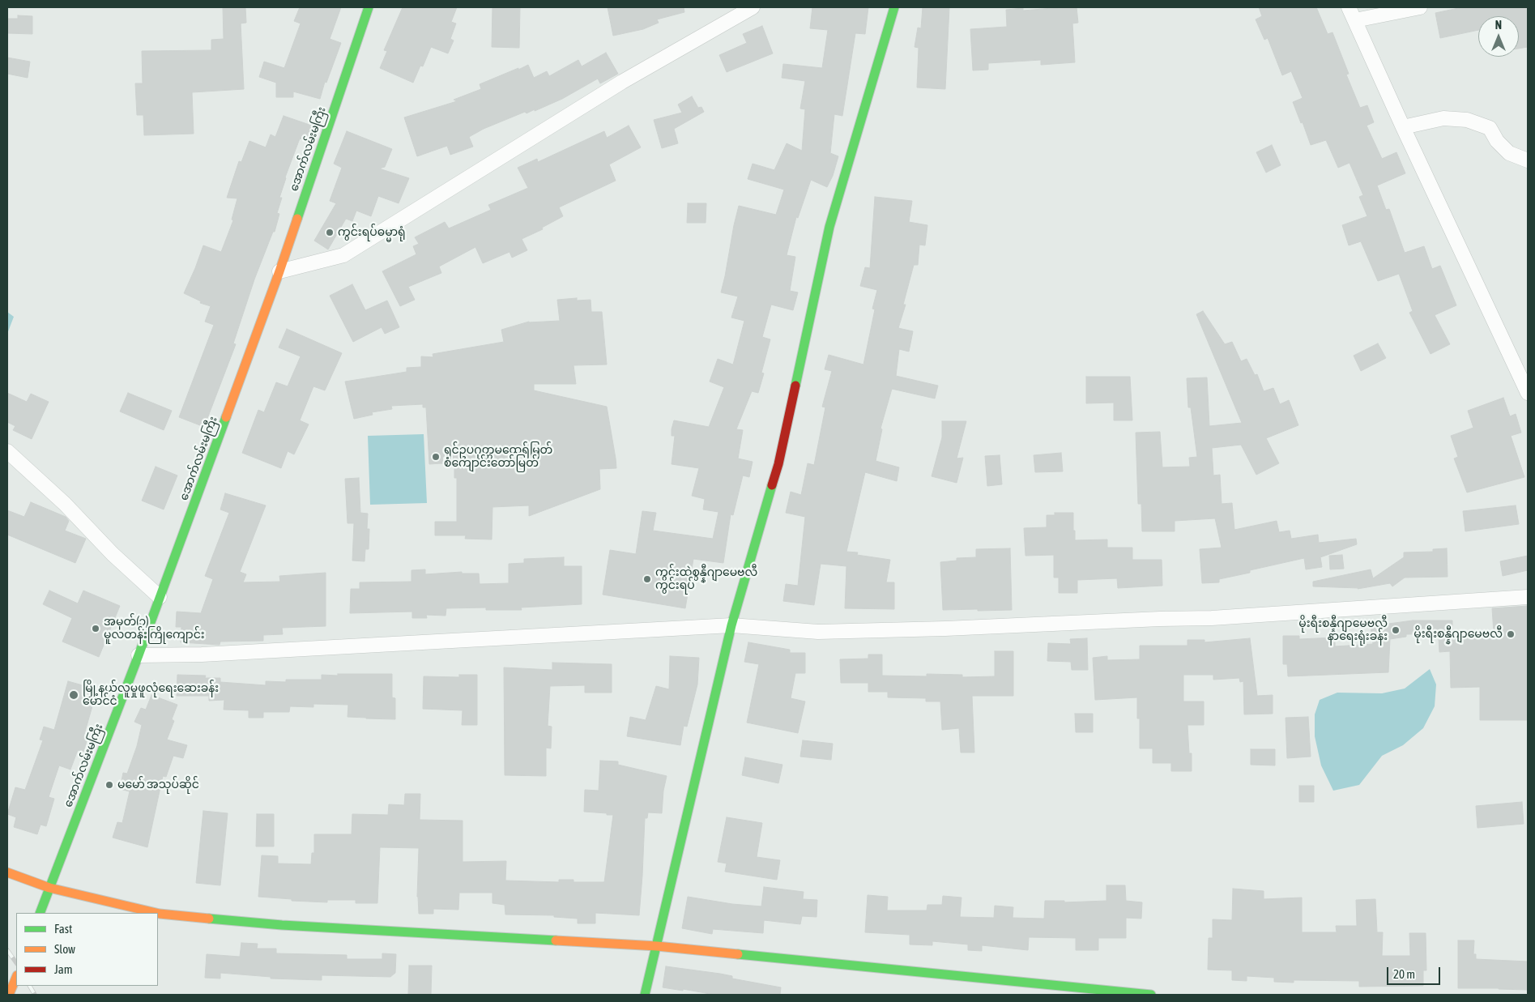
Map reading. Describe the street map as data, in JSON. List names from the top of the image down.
{
  "streets": {
    "main road": ["အောက်လမ်းမကြီး"]
  },
  "places": [
    "ကွင်းရပ်ဓမ္မာရုံ",
    "ရှင်ဥပဂုတ္တမထေရ်မြတ် စံကျောင်းတော်မြတ်",
    "ကွင်းထဲစွန္နီဂျာမေဗလီ ကွင်းရပ်",
    "အမှတ်(၃) မူလတန်းကြိုကျောင်း",
    "မိုးရီးစန္နီဂျာမေဗလီ နာရေးရုံးခန်း",
    "မိုးရီးစန္နီဂျာမေဗလီ",
    "မြို့နယ်လူမှုဖူလုံရေးဆေးခန်း မောင်ငံ",
    "မမော် အသုပ်ဆိုင်"
  ],
  "legend": ["Fast", "Slow", "Jam"],
  "scale_bar": "20 m",
  "north": "top"
}
